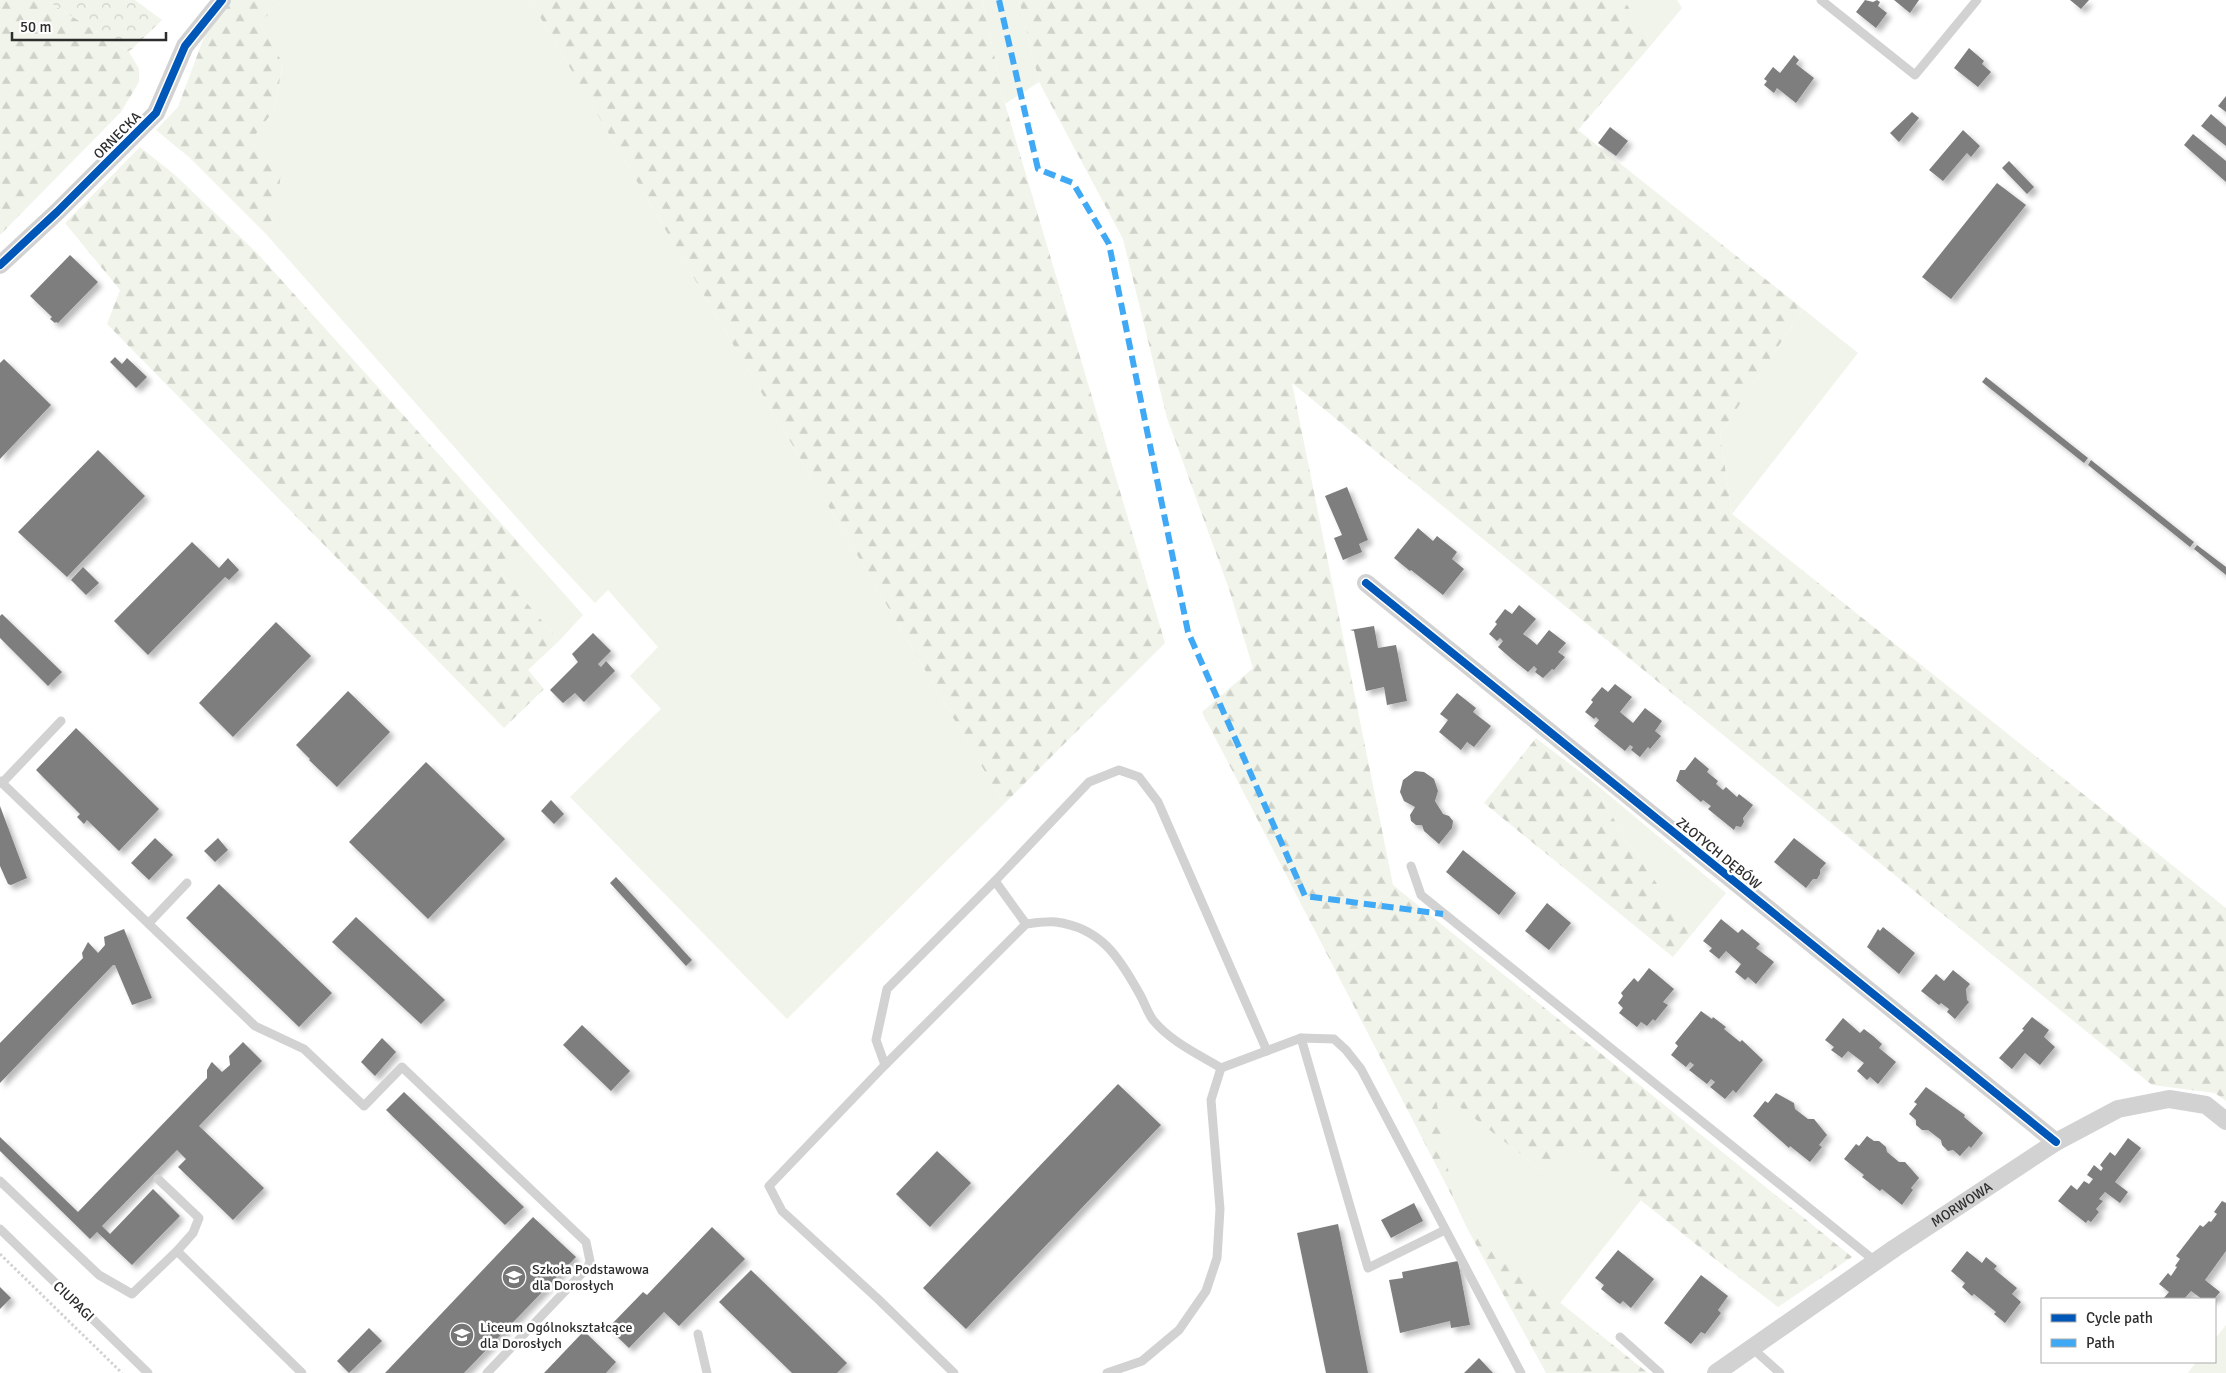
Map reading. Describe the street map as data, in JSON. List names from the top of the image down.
{
  "streets": {
    "street": ["ORNECKA", "ZŁOTYCH DĘBÓW", "MORWOWA"],
    "lane": ["CIUPAGI"]
  },
  "crossings": [
    ["ZŁOTYCH DĘBÓW", "MORWOWA"]
  ],
  "places": {
    "school or university": ["Szkoła Podstawowa dla Dorosłych", "Liceum Ogólnokształcące dla Dorosłych"]
  },
  "legend": ["Cycle path", "Path"],
  "scale_bar": "50 m"
}
